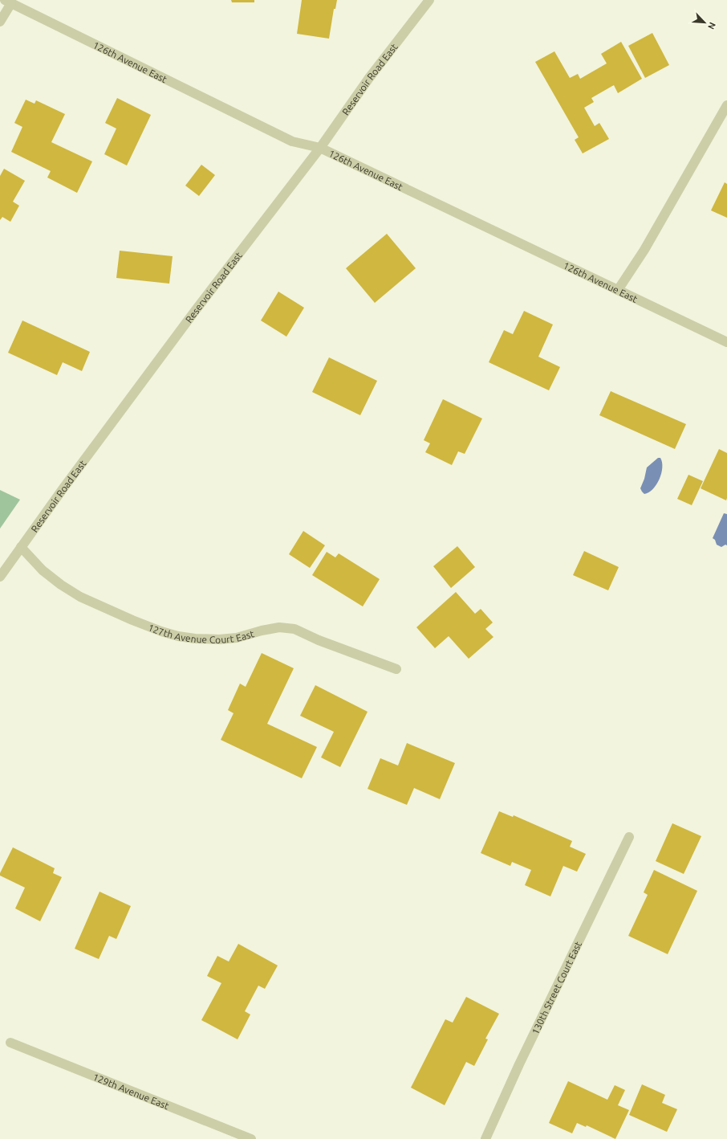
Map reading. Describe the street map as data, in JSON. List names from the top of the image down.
{
  "streets": {
    "street": [
      "126th Avenue East",
      "Reservoir Road East",
      "127th Avenue Court East",
      "130th Street Court East",
      "129th Avenue East"
    ]
  },
  "crossings": [
    ["126th Avenue East", "Reservoir Road East"],
    ["Reservoir Road East", "127th Avenue Court East"]
  ],
  "north": "bottom right"
}
